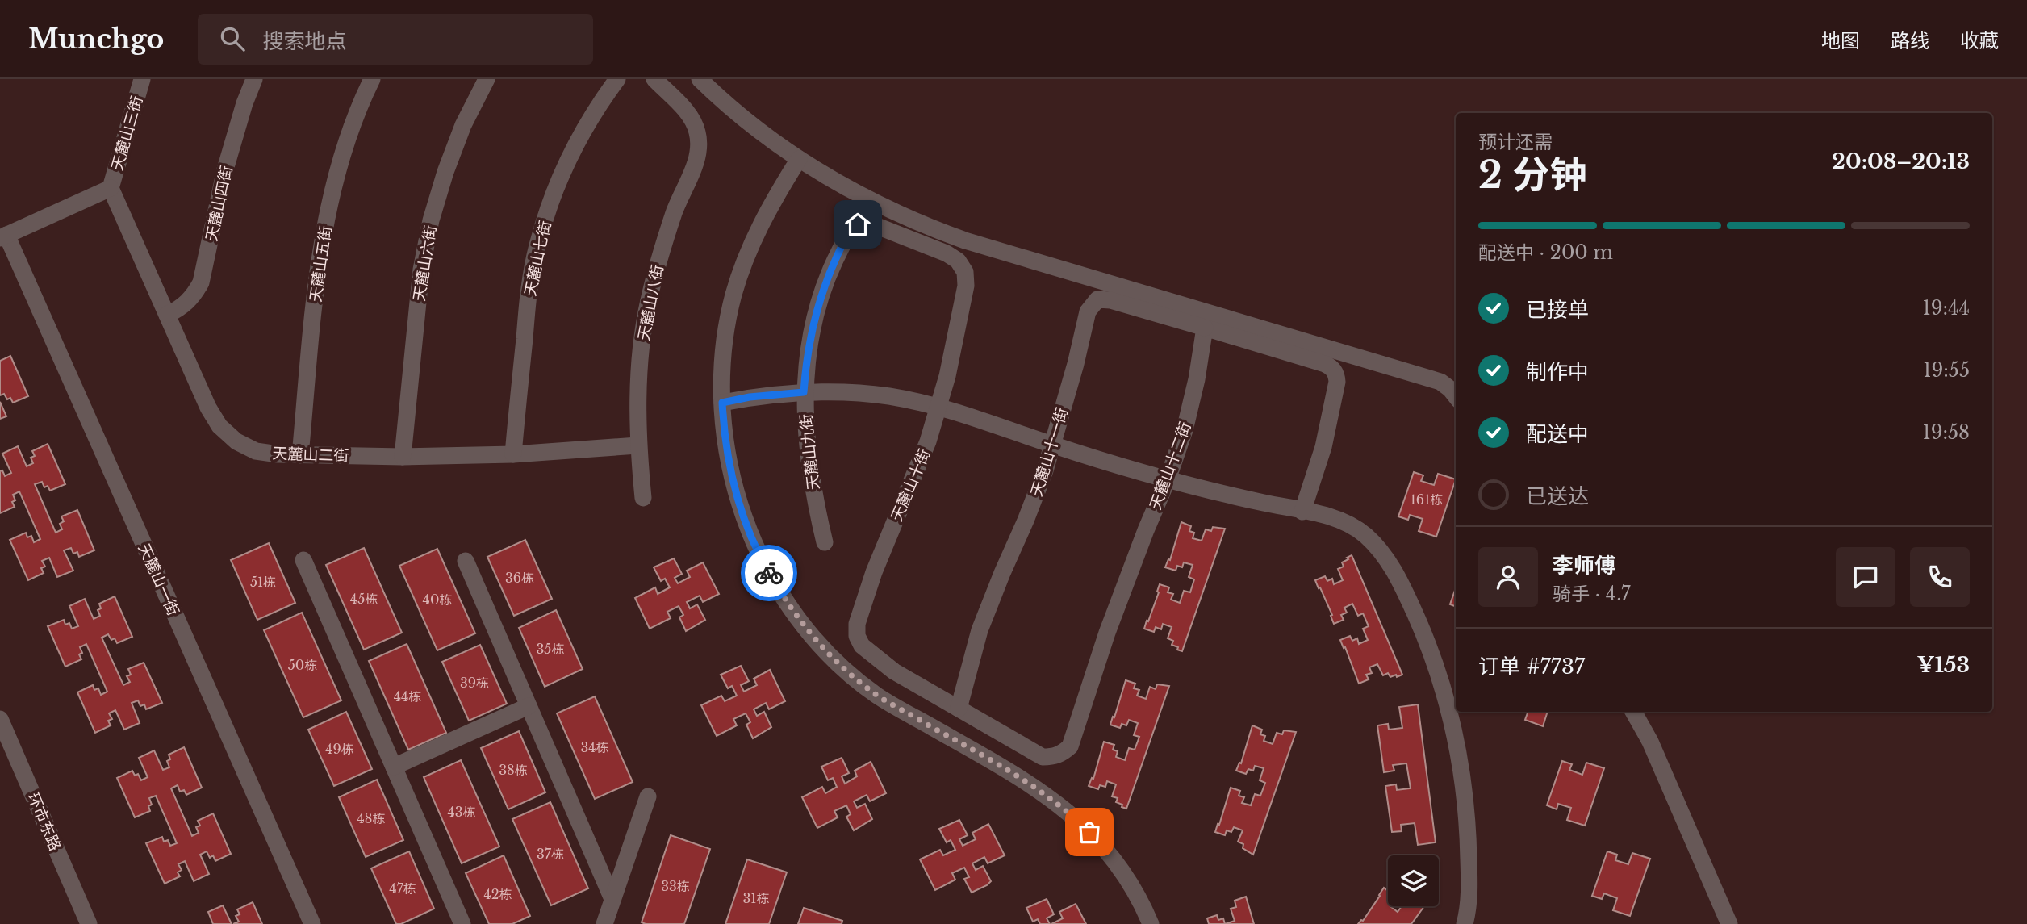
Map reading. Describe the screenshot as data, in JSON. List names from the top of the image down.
{
  "streets": {
    "street": [
      "天麓山三街",
      "天麓山四街",
      "天麓山七街",
      "天麓山六街",
      "天麓山五街",
      "天麓山八街",
      "天麓山九街",
      "天麓山十一街",
      "天麓山二街",
      "天麓山十二街",
      "天麓山十街",
      "天麓山一街",
      "环市东路"
    ]
  },
  "crossings": [
    ["天麓山三街", "天麓山二街"],
    ["天麓山四街", "天麓山二街"],
    ["天麓山七街", "天麓山二街"],
    ["天麓山六街", "天麓山二街"],
    ["天麓山五街", "天麓山二街"],
    ["天麓山八街", "天麓山二街"],
    ["天麓山九街", "天麓山十街"],
    ["天麓山十一街", "天麓山十二街"],
    ["天麓山十一街", "天麓山十街"],
    ["天麓山十二街", "天麓山十街"]
  ],
  "house_numbers": [
    "161栋",
    "36栋",
    "51栋",
    "45栋",
    "40栋",
    "35栋",
    "50栋",
    "39栋",
    "44栋",
    "34栋",
    "49栋",
    "38栋",
    "43栋",
    "48栋",
    "37栋",
    "33栋",
    "47栋",
    "42栋",
    "31栋"
  ],
  "page": {
    "header": "Munchgo",
    "search": "搜索地点",
    "nav": ["地图", "路线", "收藏"],
    "heading": ["2 分钟", "预计还需", "20:08–20:13"],
    "panel": [
      "李师傅",
      "骑手 · 4.7",
      "订单 #7737",
      "¥153"
    ],
    "bar": "配送中 · 200 m",
    "list": [
      ["已接单", "19:44"],
      ["制作中", "19:55"],
      ["配送中", "19:58"],
      "已送达"
    ]
  }
}
